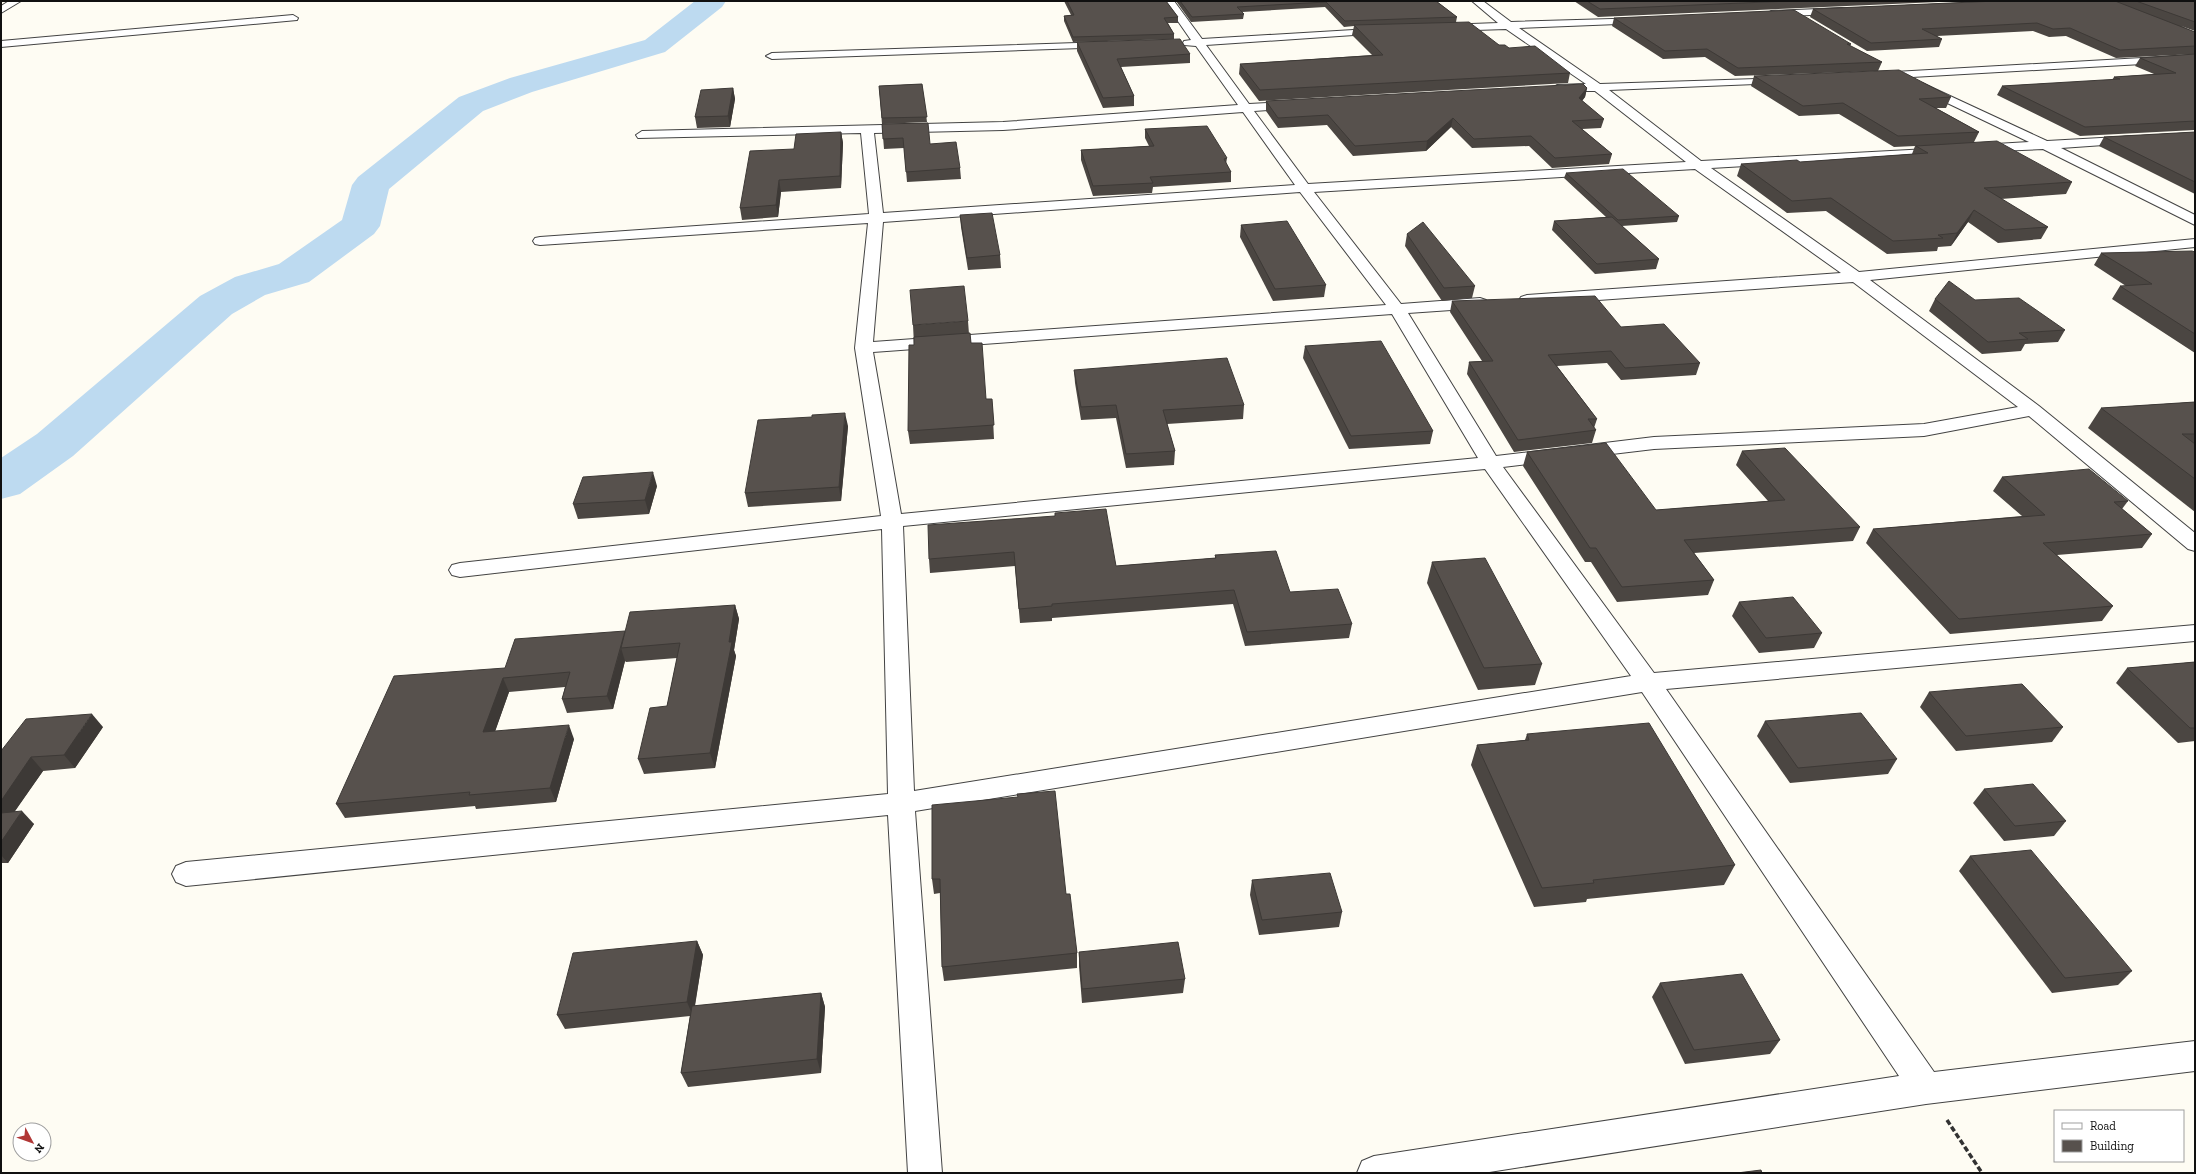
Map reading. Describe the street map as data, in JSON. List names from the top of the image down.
{
  "legend": ["Road", "Building"],
  "north": "bottom right"
}
